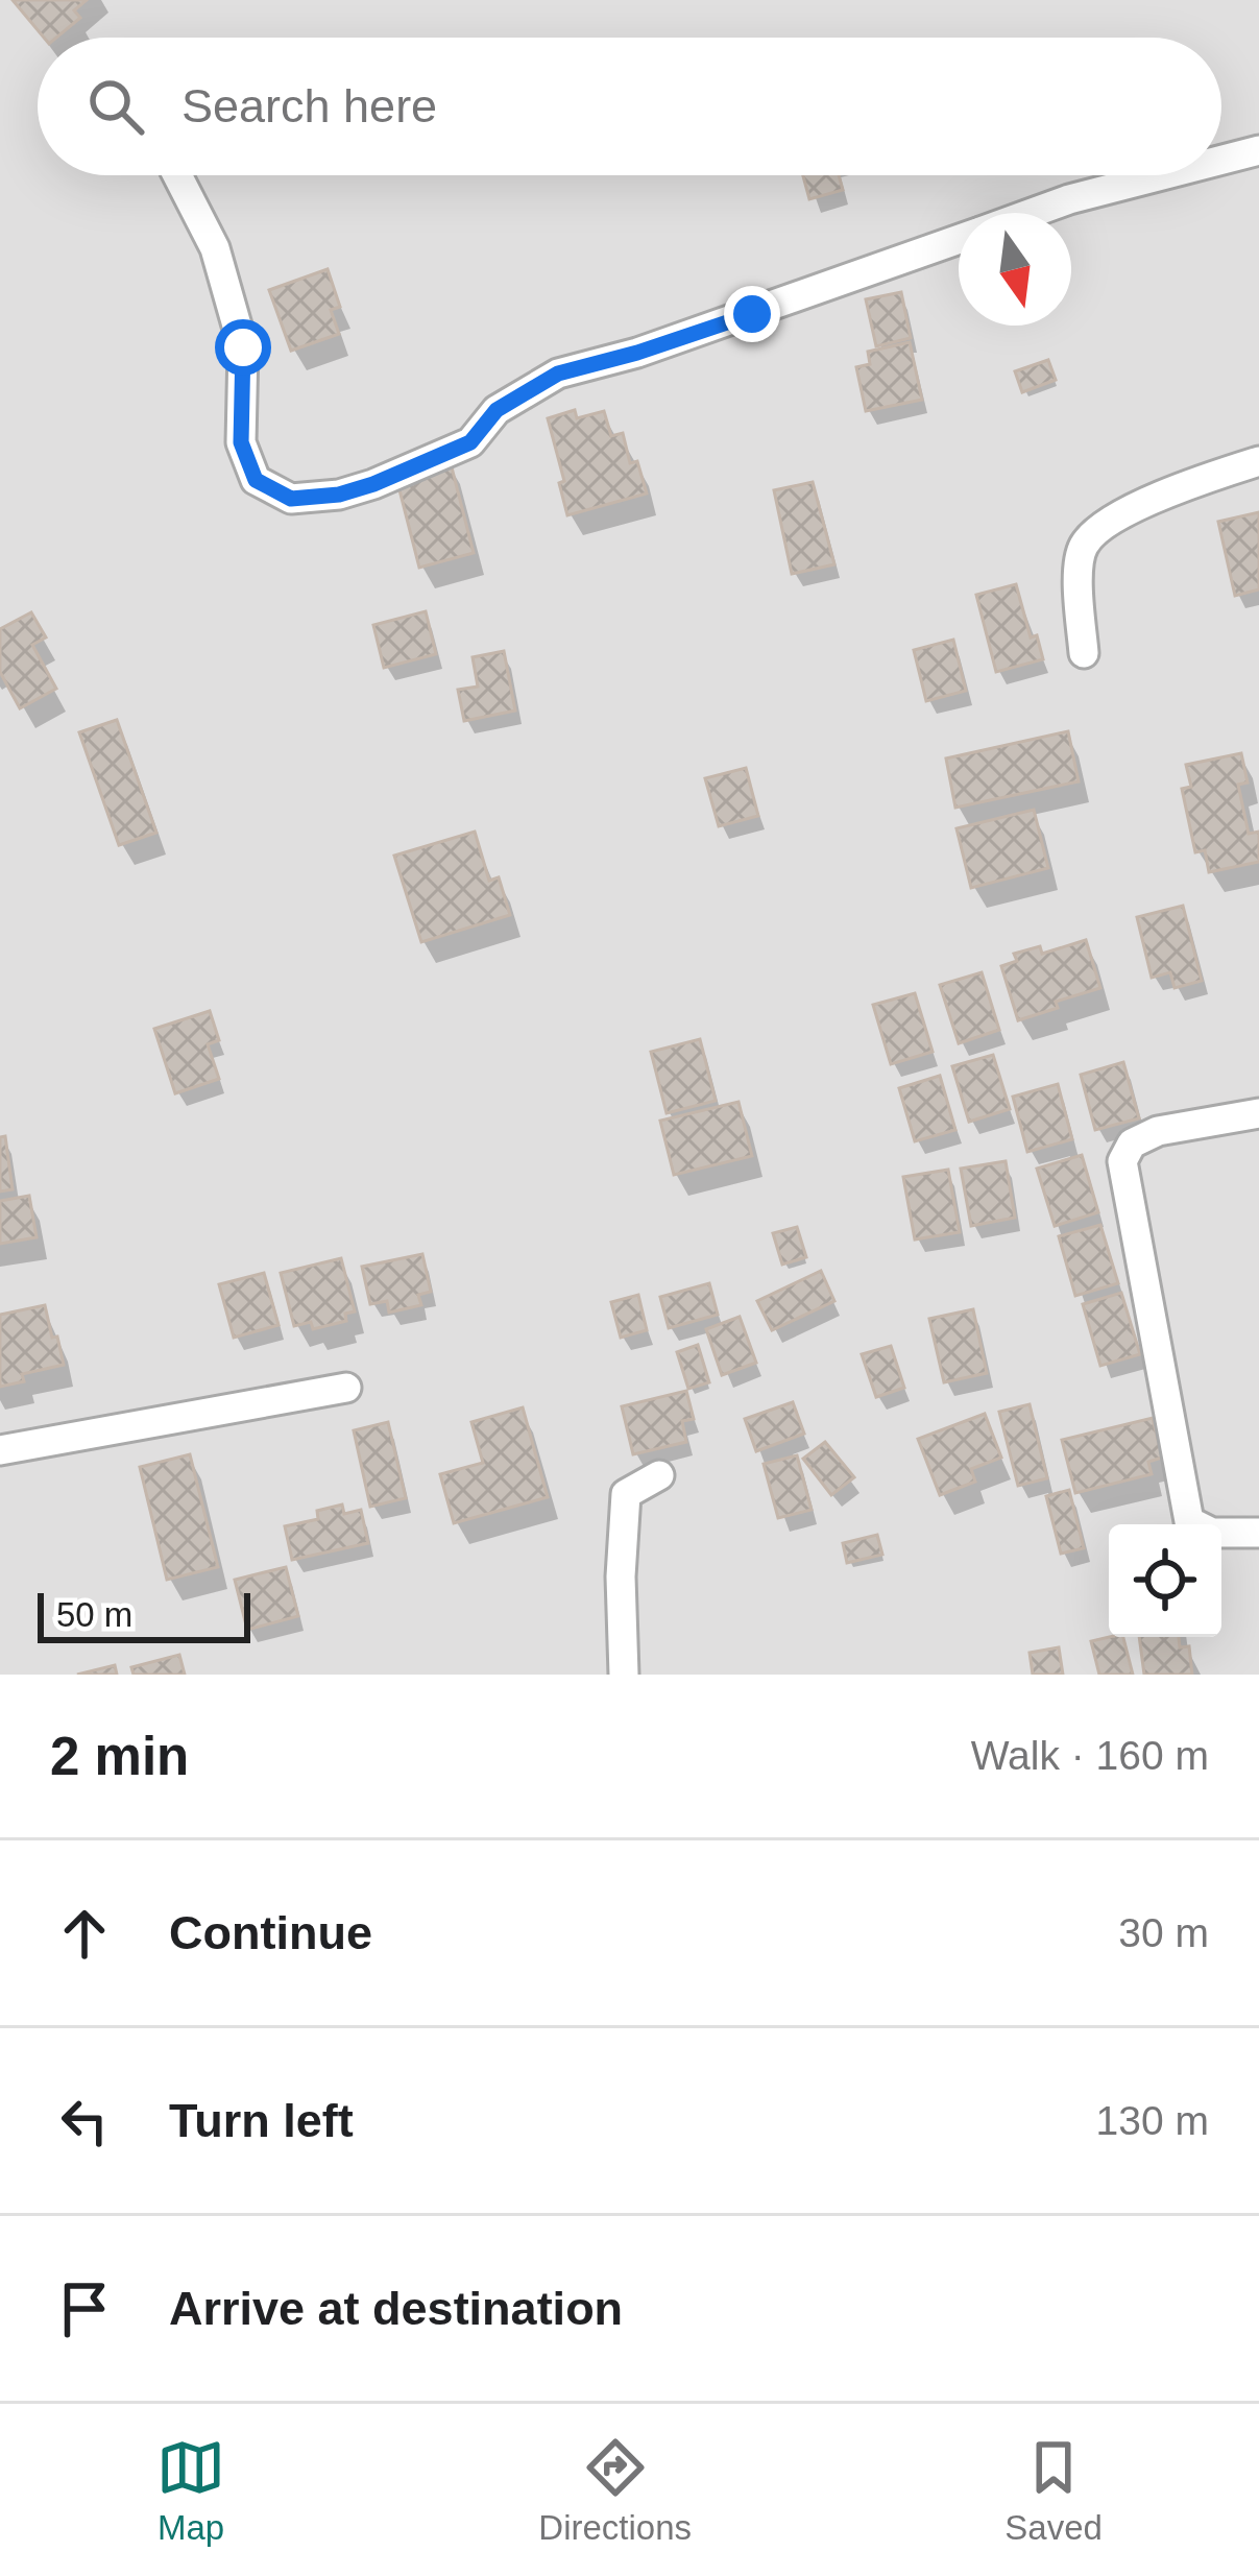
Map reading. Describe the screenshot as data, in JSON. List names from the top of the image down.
{
  "scale_bar": "50 m",
  "north": "bottom",
  "page": {
    "search": "Search here",
    "scale": "50 m",
    "heading": ["2 min", "Walk · 160 m"],
    "list": [
      ["Continue", "30 m"],
      ["Turn left", "130 m"],
      "Arrive at destination"
    ],
    "nav": ["Map", "Directions", "Saved"]
  }
}
